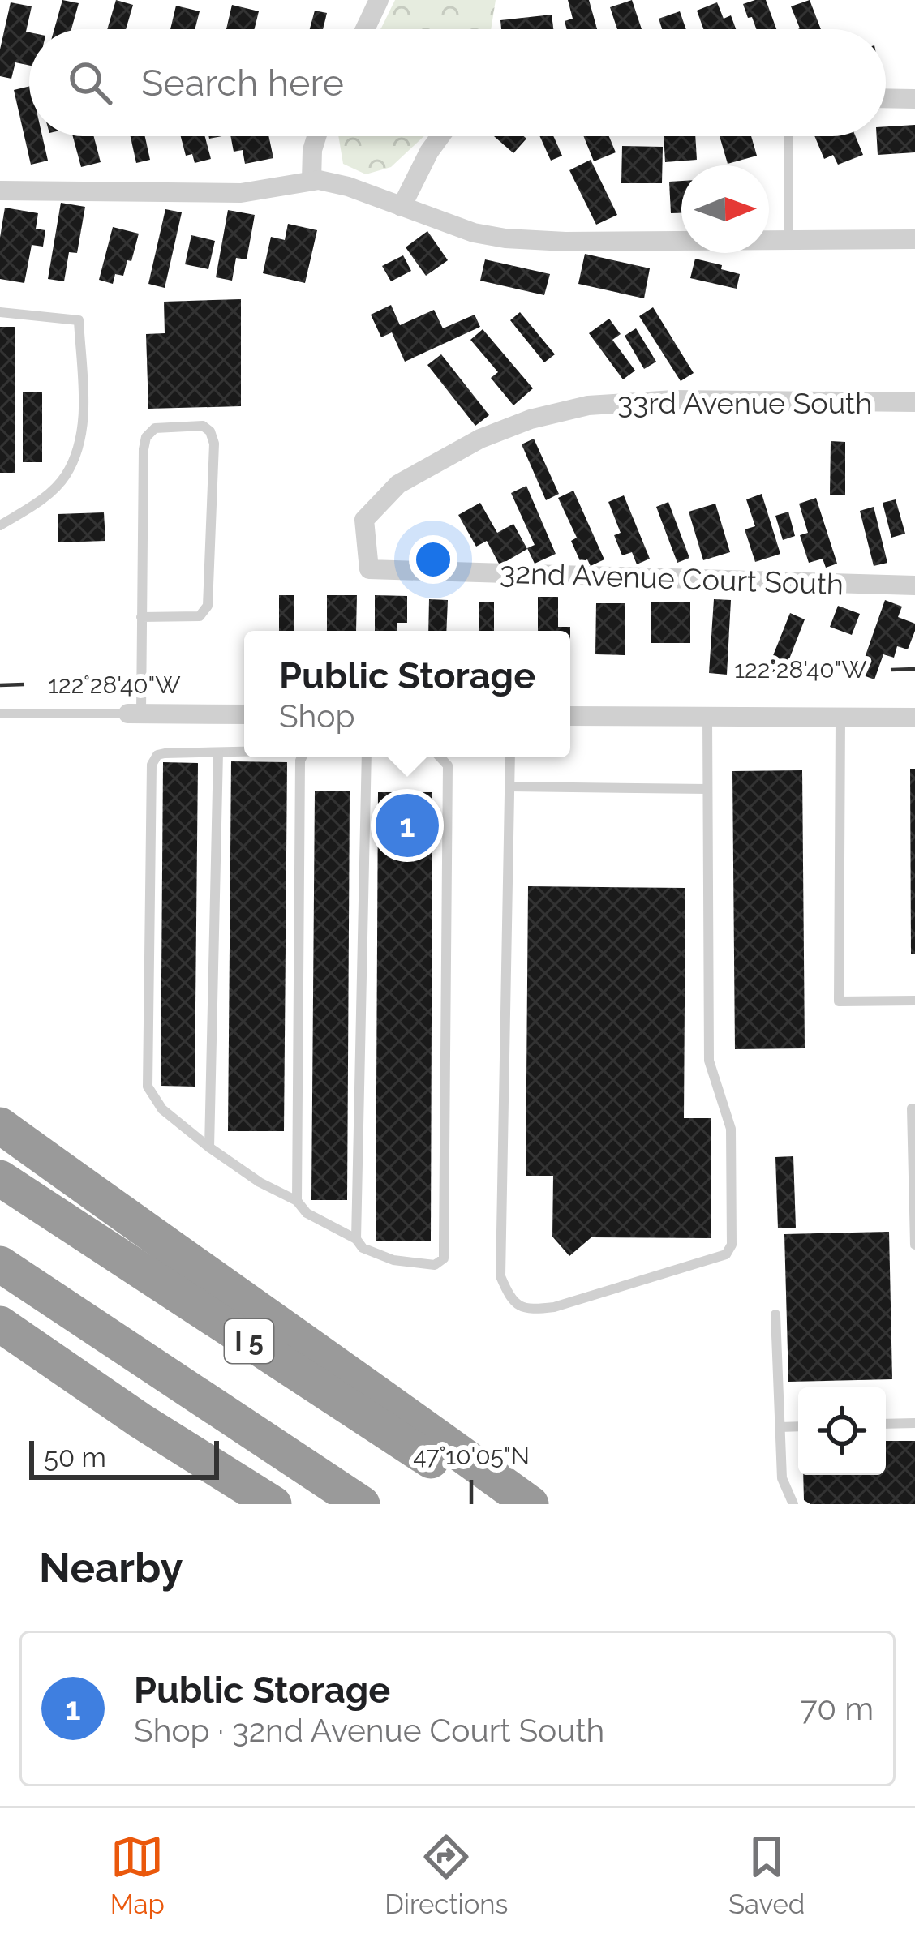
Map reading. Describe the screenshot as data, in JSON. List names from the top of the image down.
{
  "streets": {
    "highway": ["I 5"],
    "street": ["33rd Avenue South", "32nd Avenue Court South"]
  },
  "crossings": [
    ["33rd Avenue South", "32nd Avenue Court South"]
  ],
  "scale_bar": "50 m",
  "north": "right",
  "page": {
    "search": "Search here",
    "popup": ["Public Storage", "Shop"],
    "pins": "1",
    "scale": "50 m",
    "heading": "Nearby",
    "list": [
      {
        "mark": "1",
        "name": "Public Storage",
        "note": "Shop · 32nd Avenue Court South",
        "value": "70 m"
      }
    ],
    "nav": ["Map", "Directions", "Saved"]
  },
  "coordinates": ["122°28'40\"W", "47°10'05\"N"]
}
